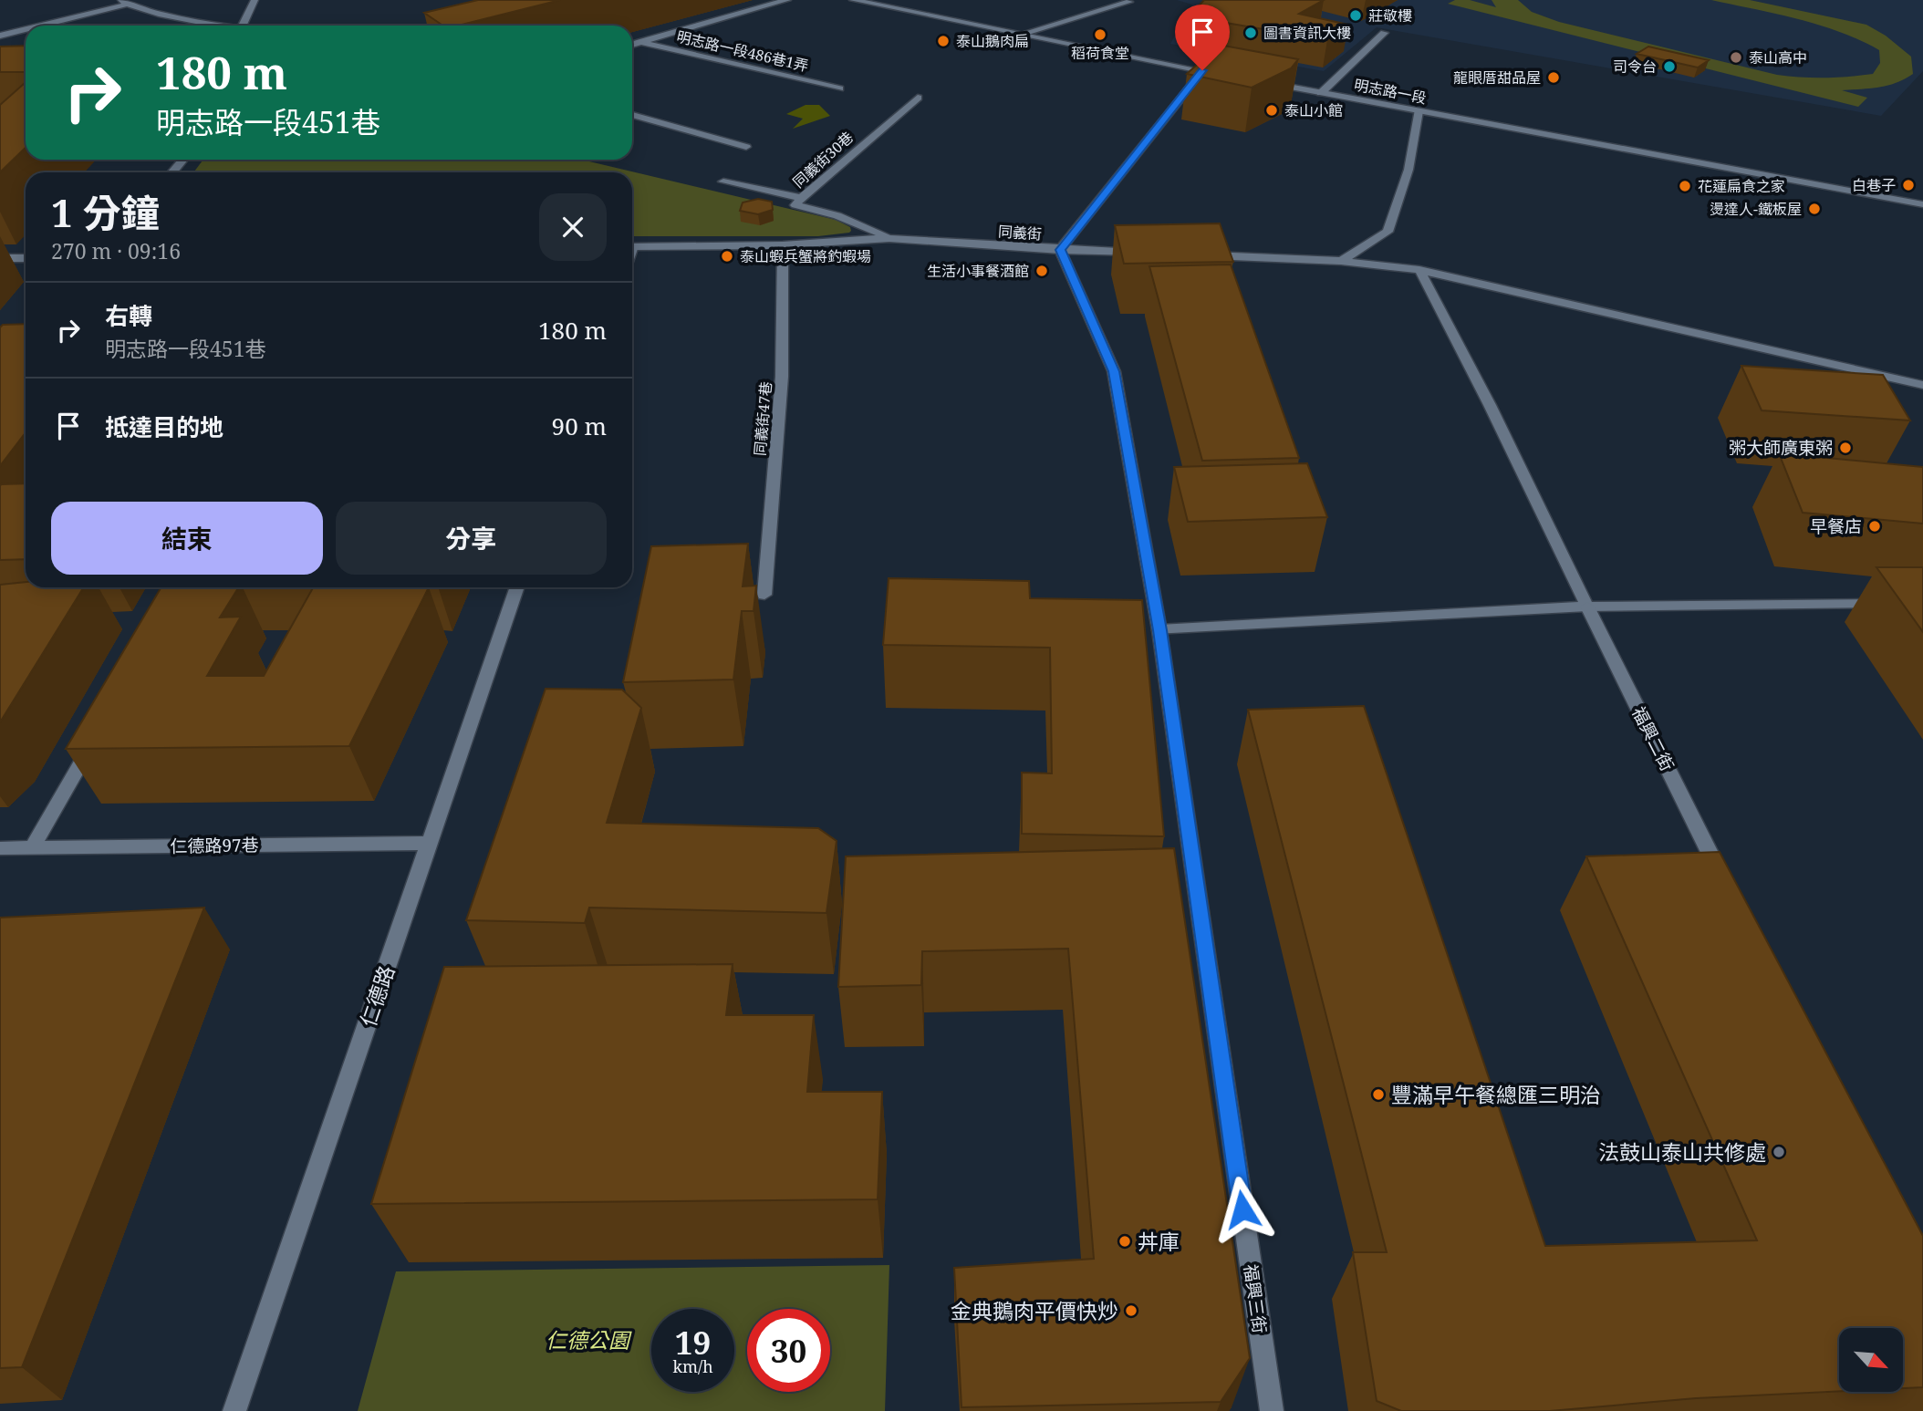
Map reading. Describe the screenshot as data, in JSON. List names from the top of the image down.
{
  "streets": {
    "street": [
      "明志路一段486巷1弄",
      "明志路一段",
      "同義街30巷",
      "同義街",
      "同義街47巷",
      "福興二街",
      "仁德路97巷",
      "仁德路",
      "福興三街"
    ]
  },
  "crossings": [
    ["同義街30巷", "同義街"],
    ["同義街", "同義街47巷"],
    ["同義街", "福興三街"],
    ["仁德路97巷", "仁德路"]
  ],
  "parks": ["仁德公園"],
  "places": [
    "莊敬樓",
    "圖書資訊大樓",
    "稻荷食堂",
    "泰山鵝肉扁",
    "泰山高中",
    "司令台",
    "龍眼厝甜品屋",
    "泰山小館",
    "白巷子",
    "花蓮扁食之家",
    "燙達人-鐵板屋",
    "泰山蝦兵蟹將釣蝦場",
    "生活小事餐酒館",
    "粥大師廣東粥",
    "早餐店",
    "豐滿早午餐總匯三明治",
    "法鼓山泰山共修處",
    "丼庫",
    "金典鵝肉平價快炒"
  ],
  "north": "bottom right",
  "page": {
    "turn": ["180 m", "明志路一段451巷"],
    "heading": ["1 分鐘", "270 m · 09:16"],
    "list": [
      {
        "name": "右轉",
        "note": "明志路一段451巷",
        "value": "180 m"
      },
      {
        "name": "抵達目的地",
        "value": "90 m"
      }
    ],
    "buttons": ["結束", "分享"],
    "speed": "19 km/h",
    "limit": "30"
  }
}
